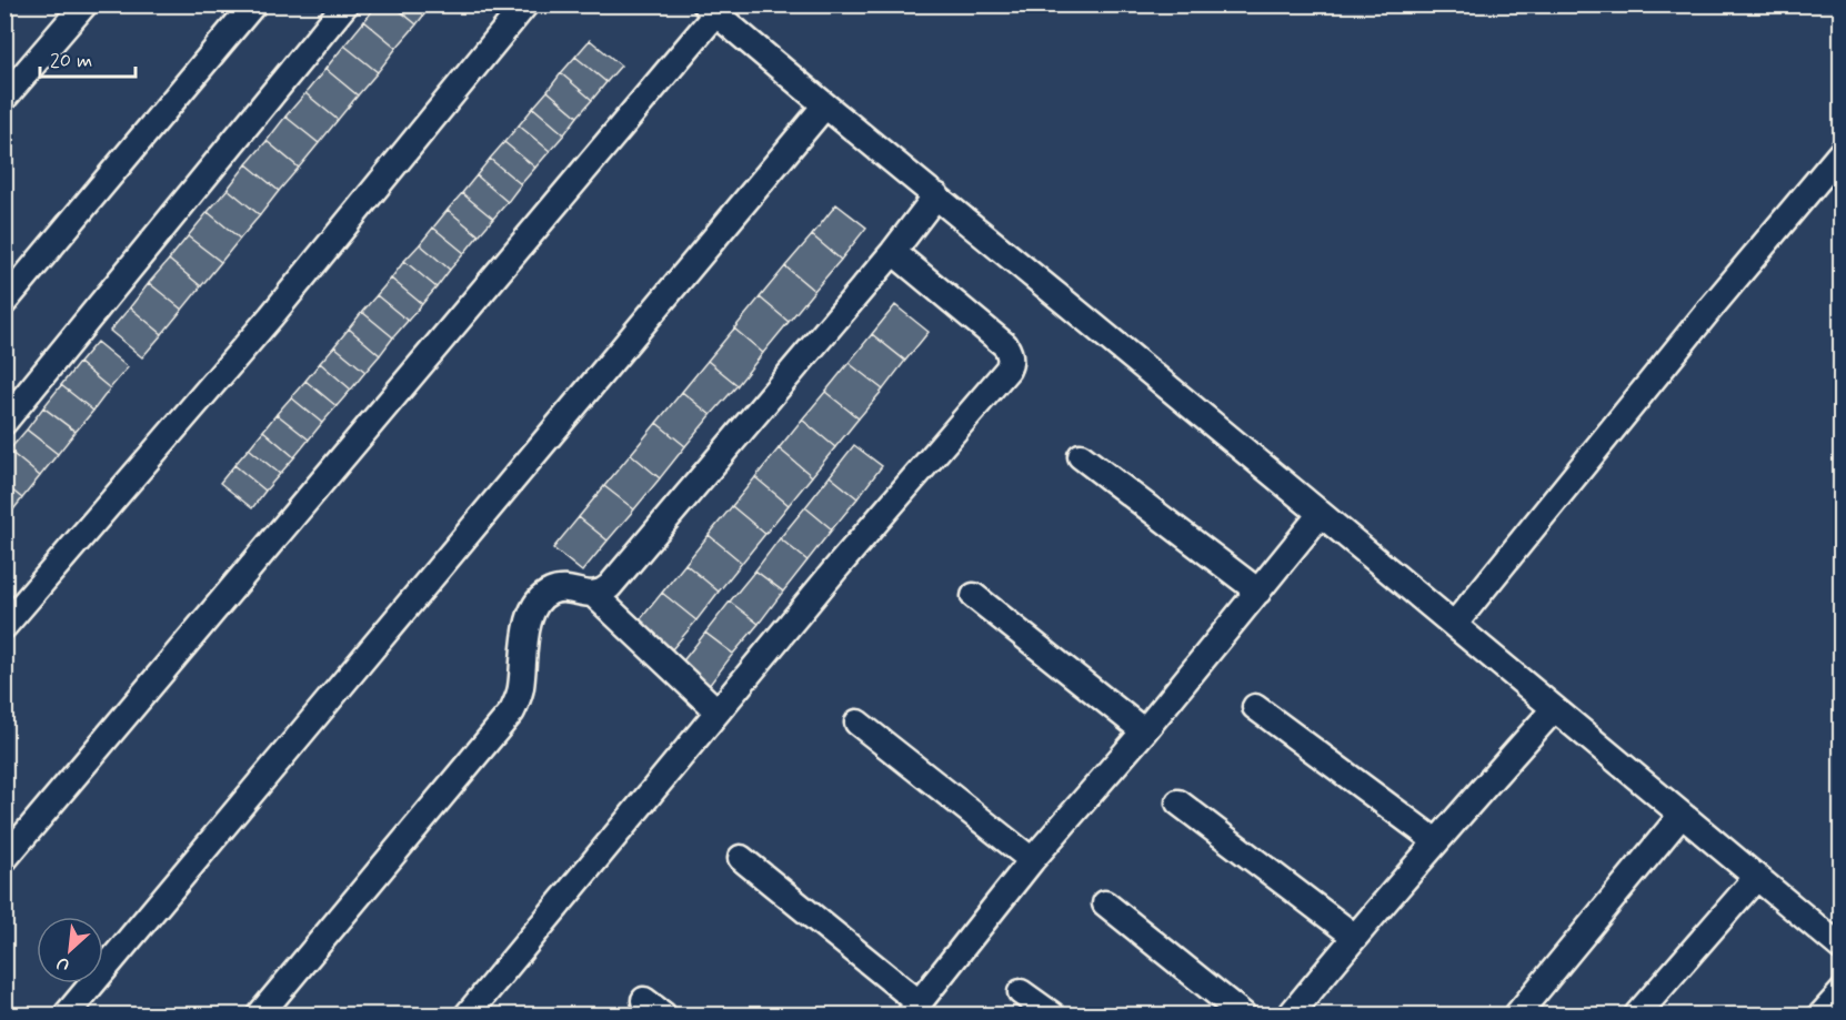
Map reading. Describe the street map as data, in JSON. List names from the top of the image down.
{
  "scale_bar": "20 m",
  "north": "bottom left"
}
